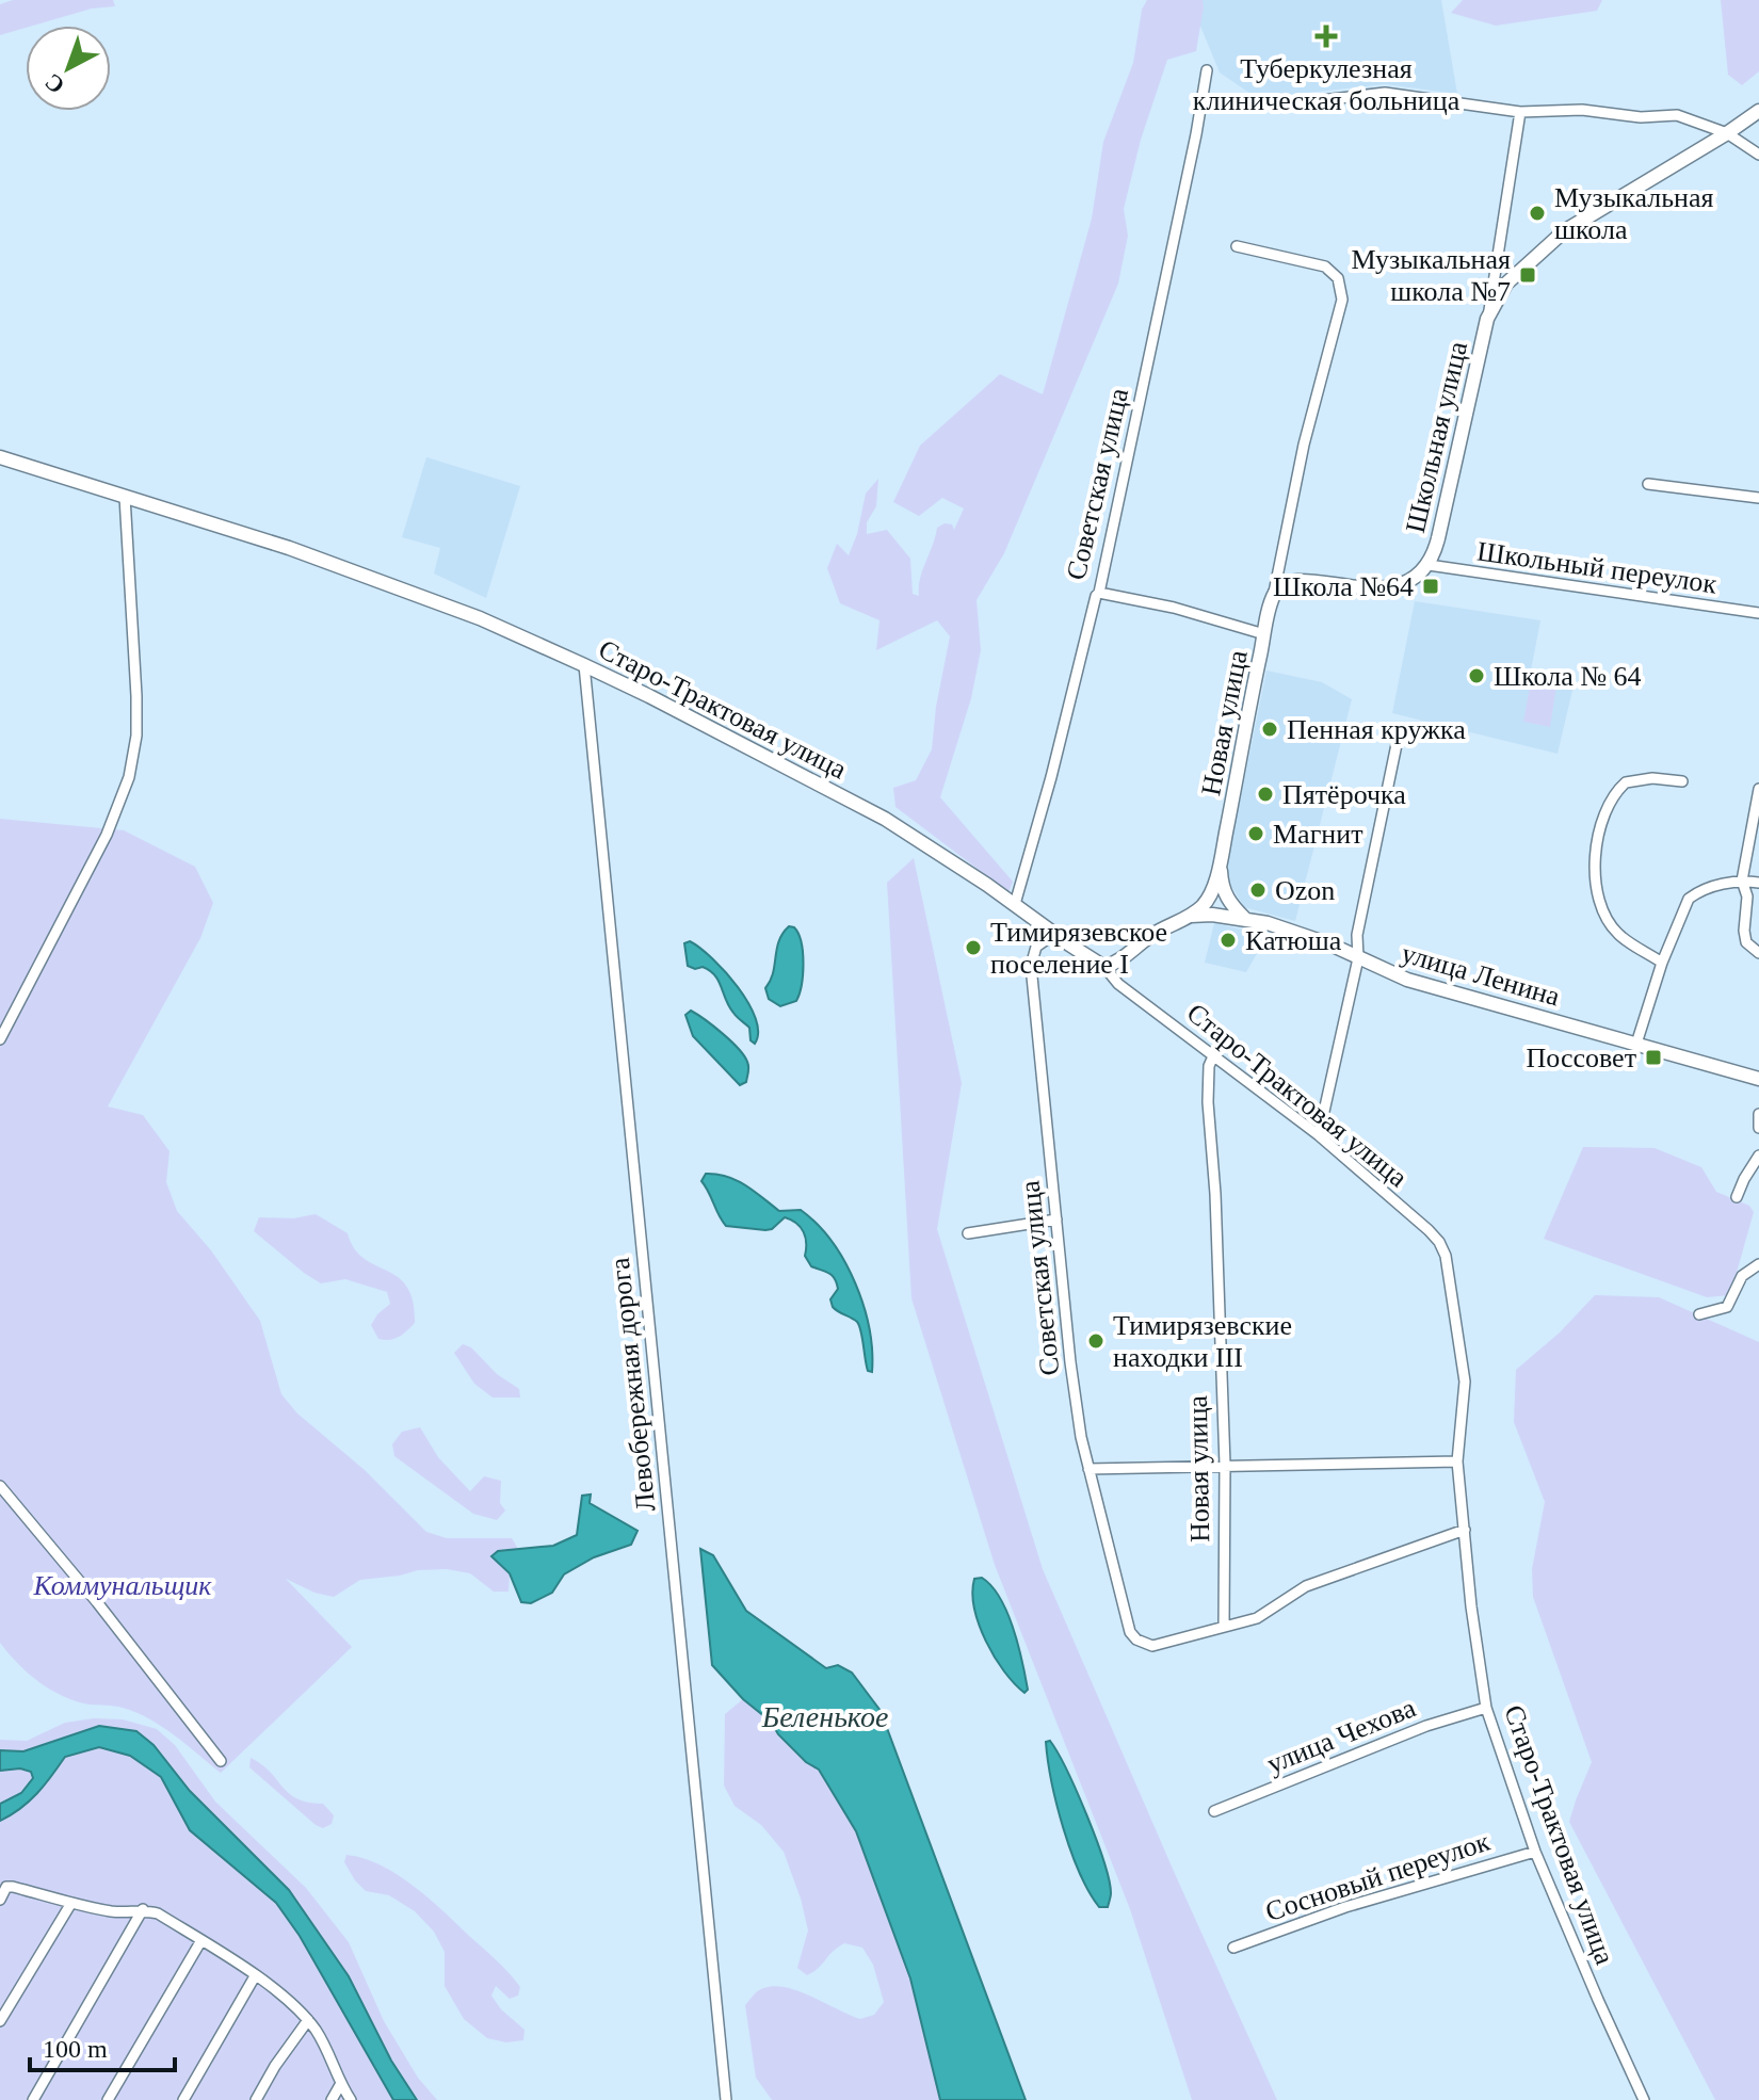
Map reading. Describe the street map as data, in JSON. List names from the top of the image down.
{
  "streets": {
    "street": [
      "Школьная улица",
      "Советская улица",
      "Школьный переулок",
      "Старо-Трактовая улица",
      "Новая улица",
      "улица Ленина",
      "Левобережная дорога",
      "улица Чехова",
      "Сосновый переулок"
    ]
  },
  "crossings": [
    ["Школьная улица", "Школьный переулок"],
    ["Советская улица", "Старо-Трактовая улица"],
    ["Советская улица", "Новая улица"],
    ["Старо-Трактовая улица", "Новая улица"],
    ["Старо-Трактовая улица", "Левобережная дорога"],
    ["Старо-Трактовая улица", "улица Чехова"],
    ["Старо-Трактовая улица", "Сосновый переулок"],
    ["Новая улица", "улица Ленина"]
  ],
  "water": ["Беленькое"],
  "parks": ["Коммунальщик"],
  "places": {
    "health": ["Туберкулезная клиническая больница"],
    "other": [
      "Музыкальная школа",
      "Школа № 64",
      "Пенная кружка",
      "Пятёрочка",
      "Магнит",
      "Ozon",
      "Катюша",
      "Тимирязевское поселение I",
      "Тимирязевские находки III"
    ],
    "transit": ["Музыкальная школа №7", "Школа №64", "Поссовет"]
  },
  "scale_bar": "100 m",
  "north": "bottom left"
}
